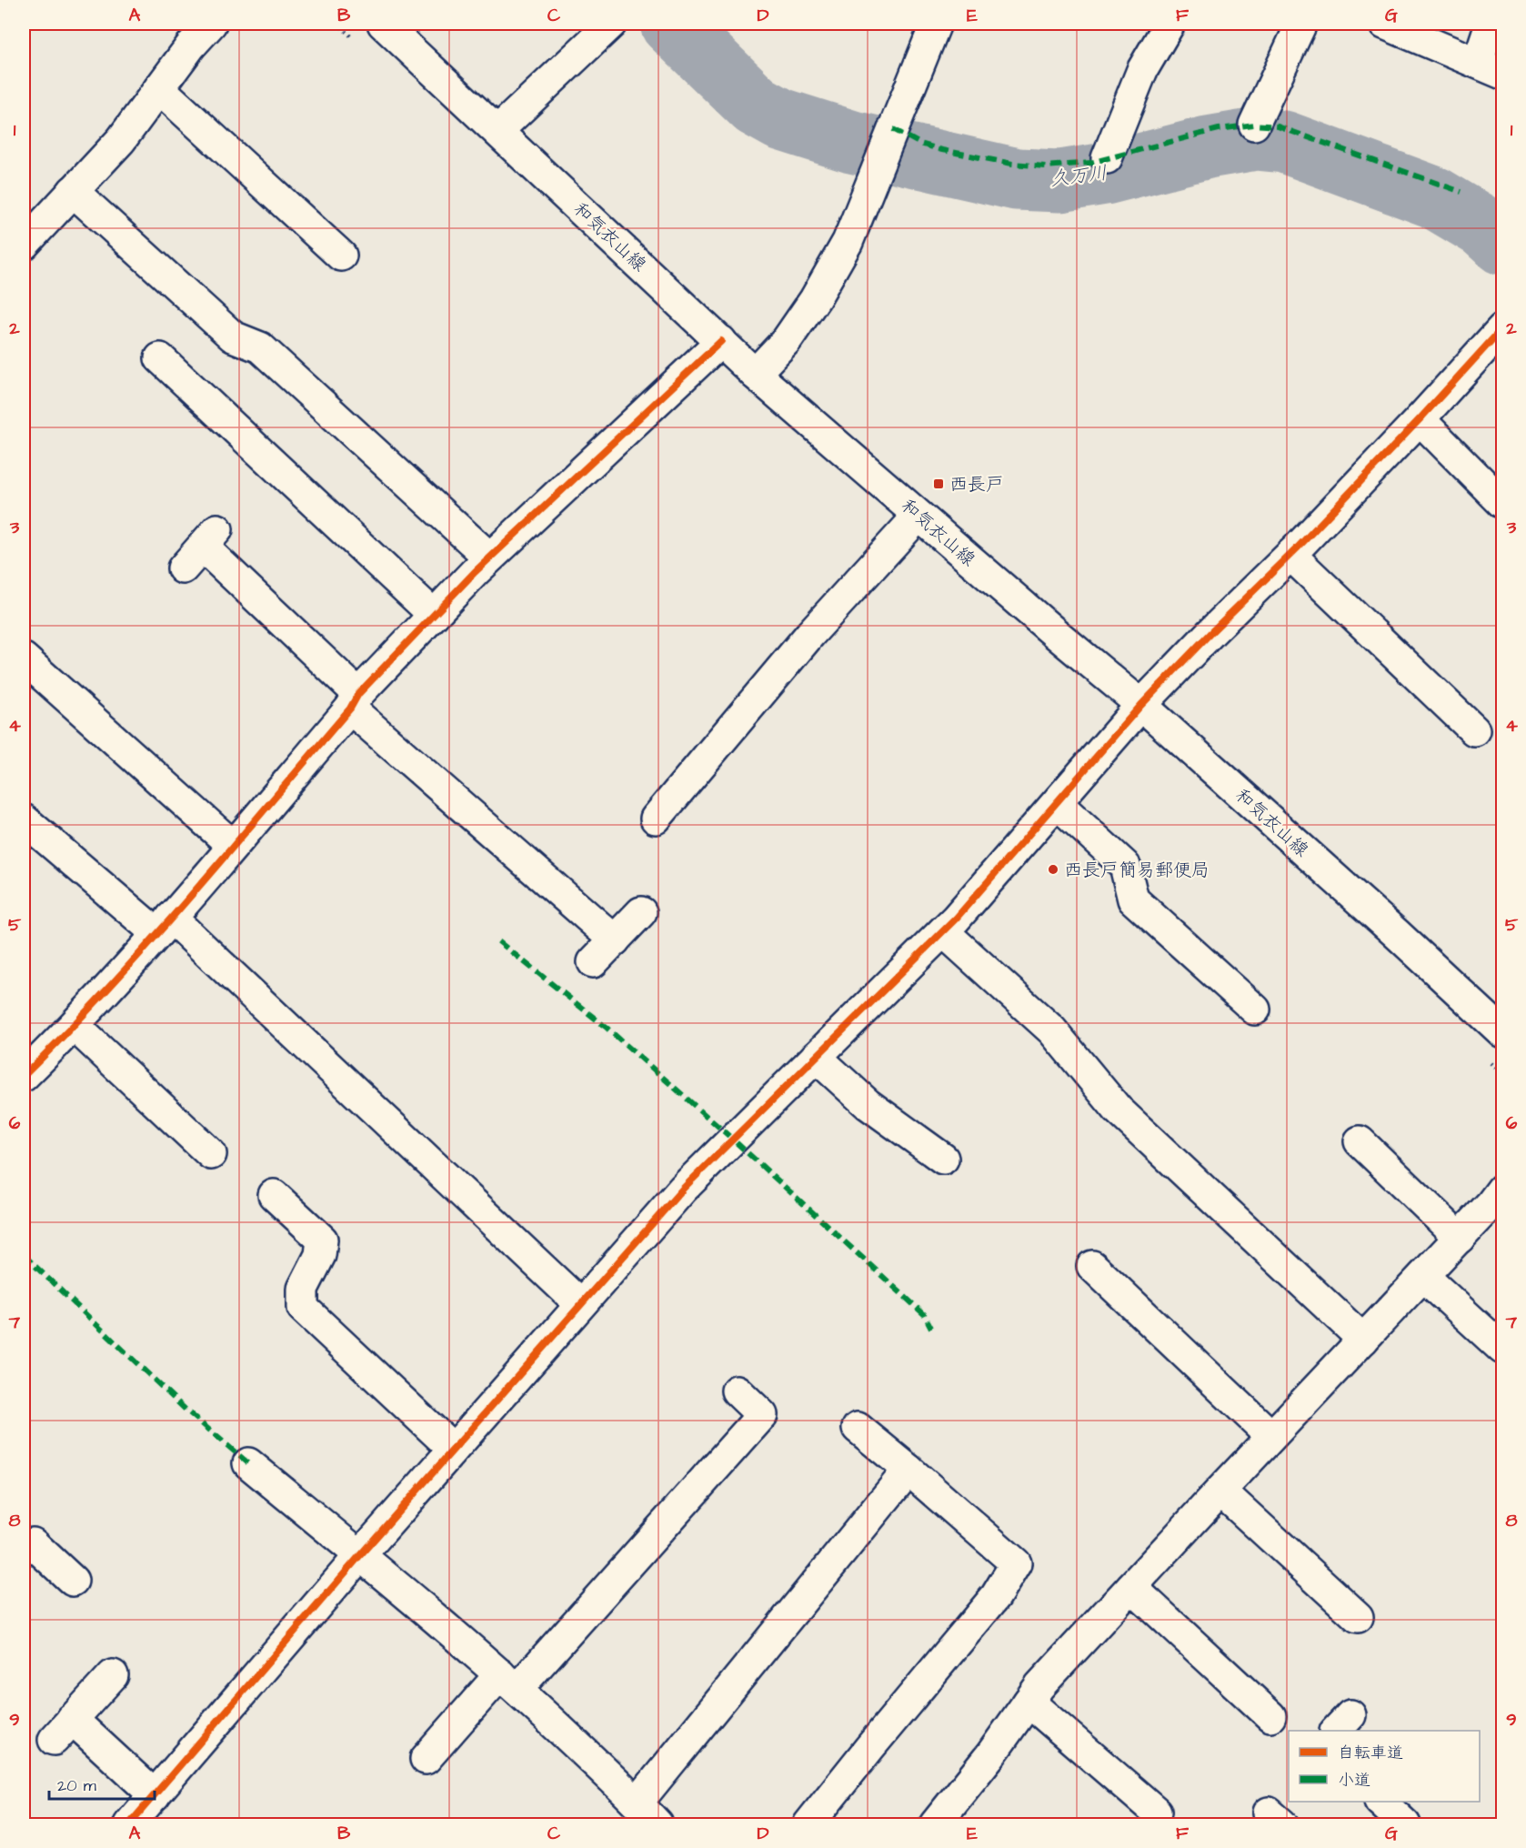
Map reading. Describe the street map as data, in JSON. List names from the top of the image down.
{
  "streets": {
    "street": ["和気衣山線"]
  },
  "water": ["久万川"],
  "places": {
    "transit": ["西長戸"],
    "other": ["西長戸簡易郵便局"]
  },
  "legend": ["自転車道", "小道"],
  "scale_bar": "20 m",
  "grid": {
    "columns": [
      "A",
      "B",
      "C",
      "D",
      "E",
      "F",
      "G"
    ],
    "rows": [
      "1",
      "2",
      "3",
      "4",
      "5",
      "6",
      "7",
      "8",
      "9"
    ]
  }
}
